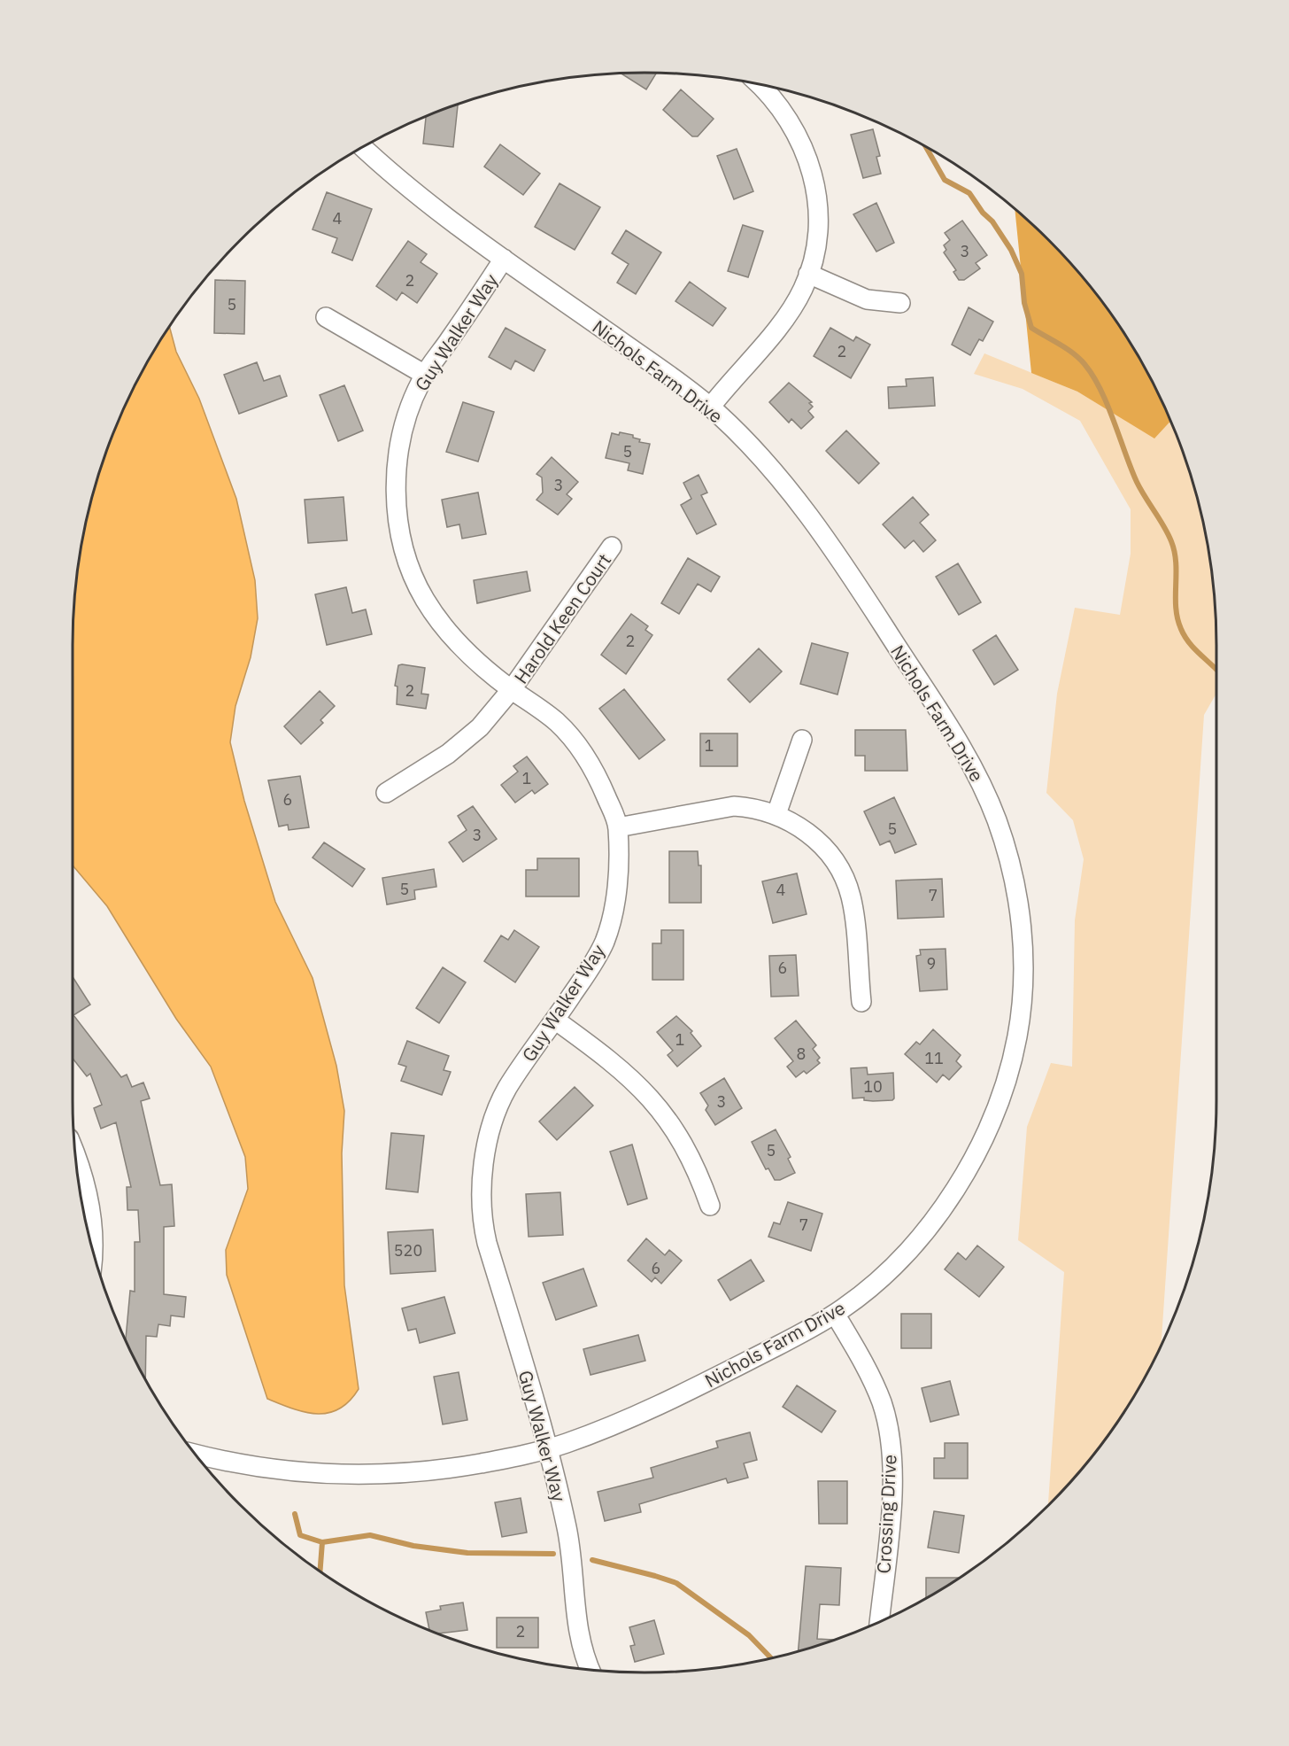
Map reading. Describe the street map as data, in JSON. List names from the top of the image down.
{
  "streets": {
    "street": [
      "Guy Walker Way",
      "Nichols Farm Drive",
      "Harold Keen Court",
      "Crossing Drive"
    ]
  },
  "crossings": [
    ["Guy Walker Way", "Nichols Farm Drive"],
    ["Guy Walker Way", "Harold Keen Court"],
    ["Nichols Farm Drive", "Crossing Drive"]
  ],
  "house_numbers": [
    "4",
    "3",
    "2",
    "5",
    "2",
    "5",
    "3",
    "2",
    "2",
    "1",
    "1",
    "6",
    "5",
    "3",
    "5",
    "4",
    "7",
    "9",
    "6",
    "1",
    "8",
    "11",
    "10",
    "3",
    "5",
    "7",
    "520",
    "6",
    "2"
  ]
}
